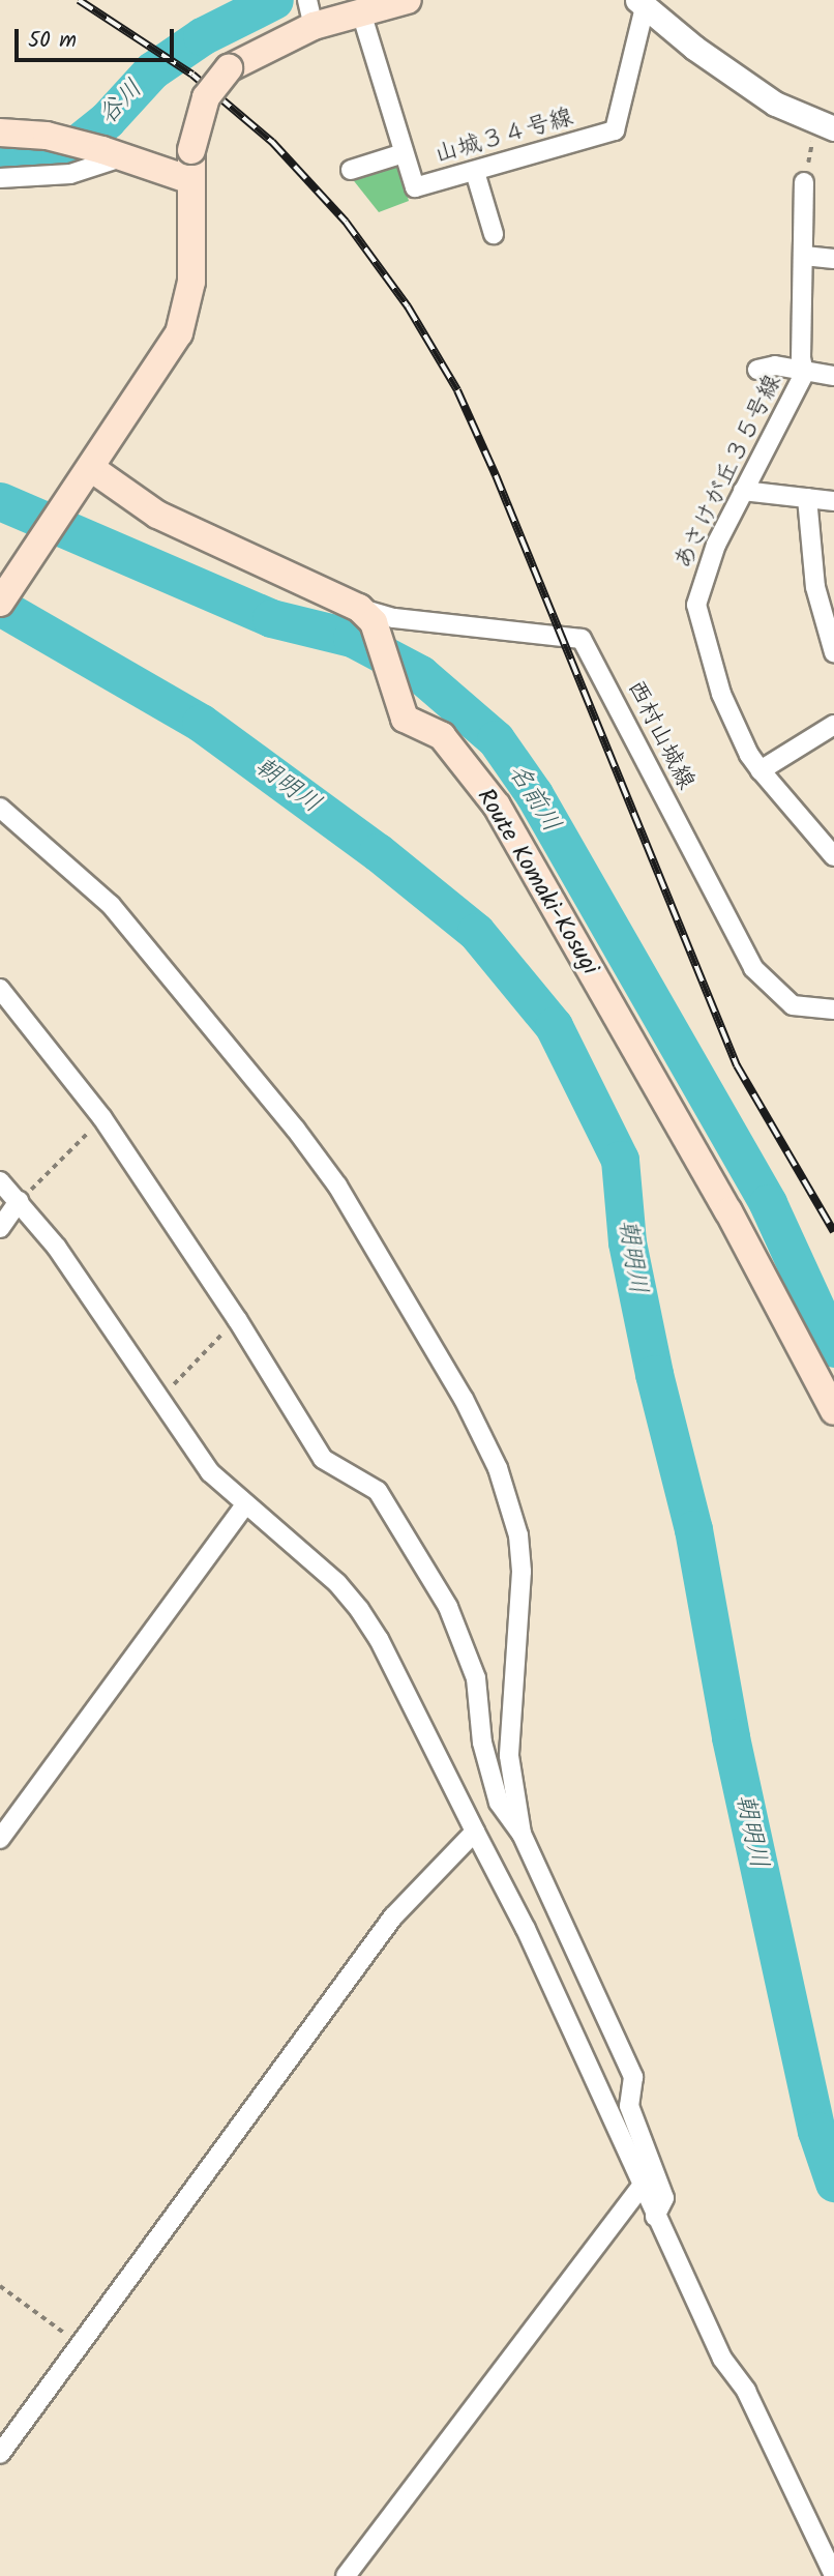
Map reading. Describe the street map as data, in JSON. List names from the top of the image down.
{
  "streets": {
    "main road": ["Route Komaki-Kosugi"],
    "street": ["山城３４号線", "あさけが丘３５号線", "西村山城線"]
  },
  "crossings": [
    ["西村山城線", "Route Komaki-Kosugi"]
  ],
  "water": ["谷川", "朝明川", "名前川"],
  "scale_bar": "50 m"
}
